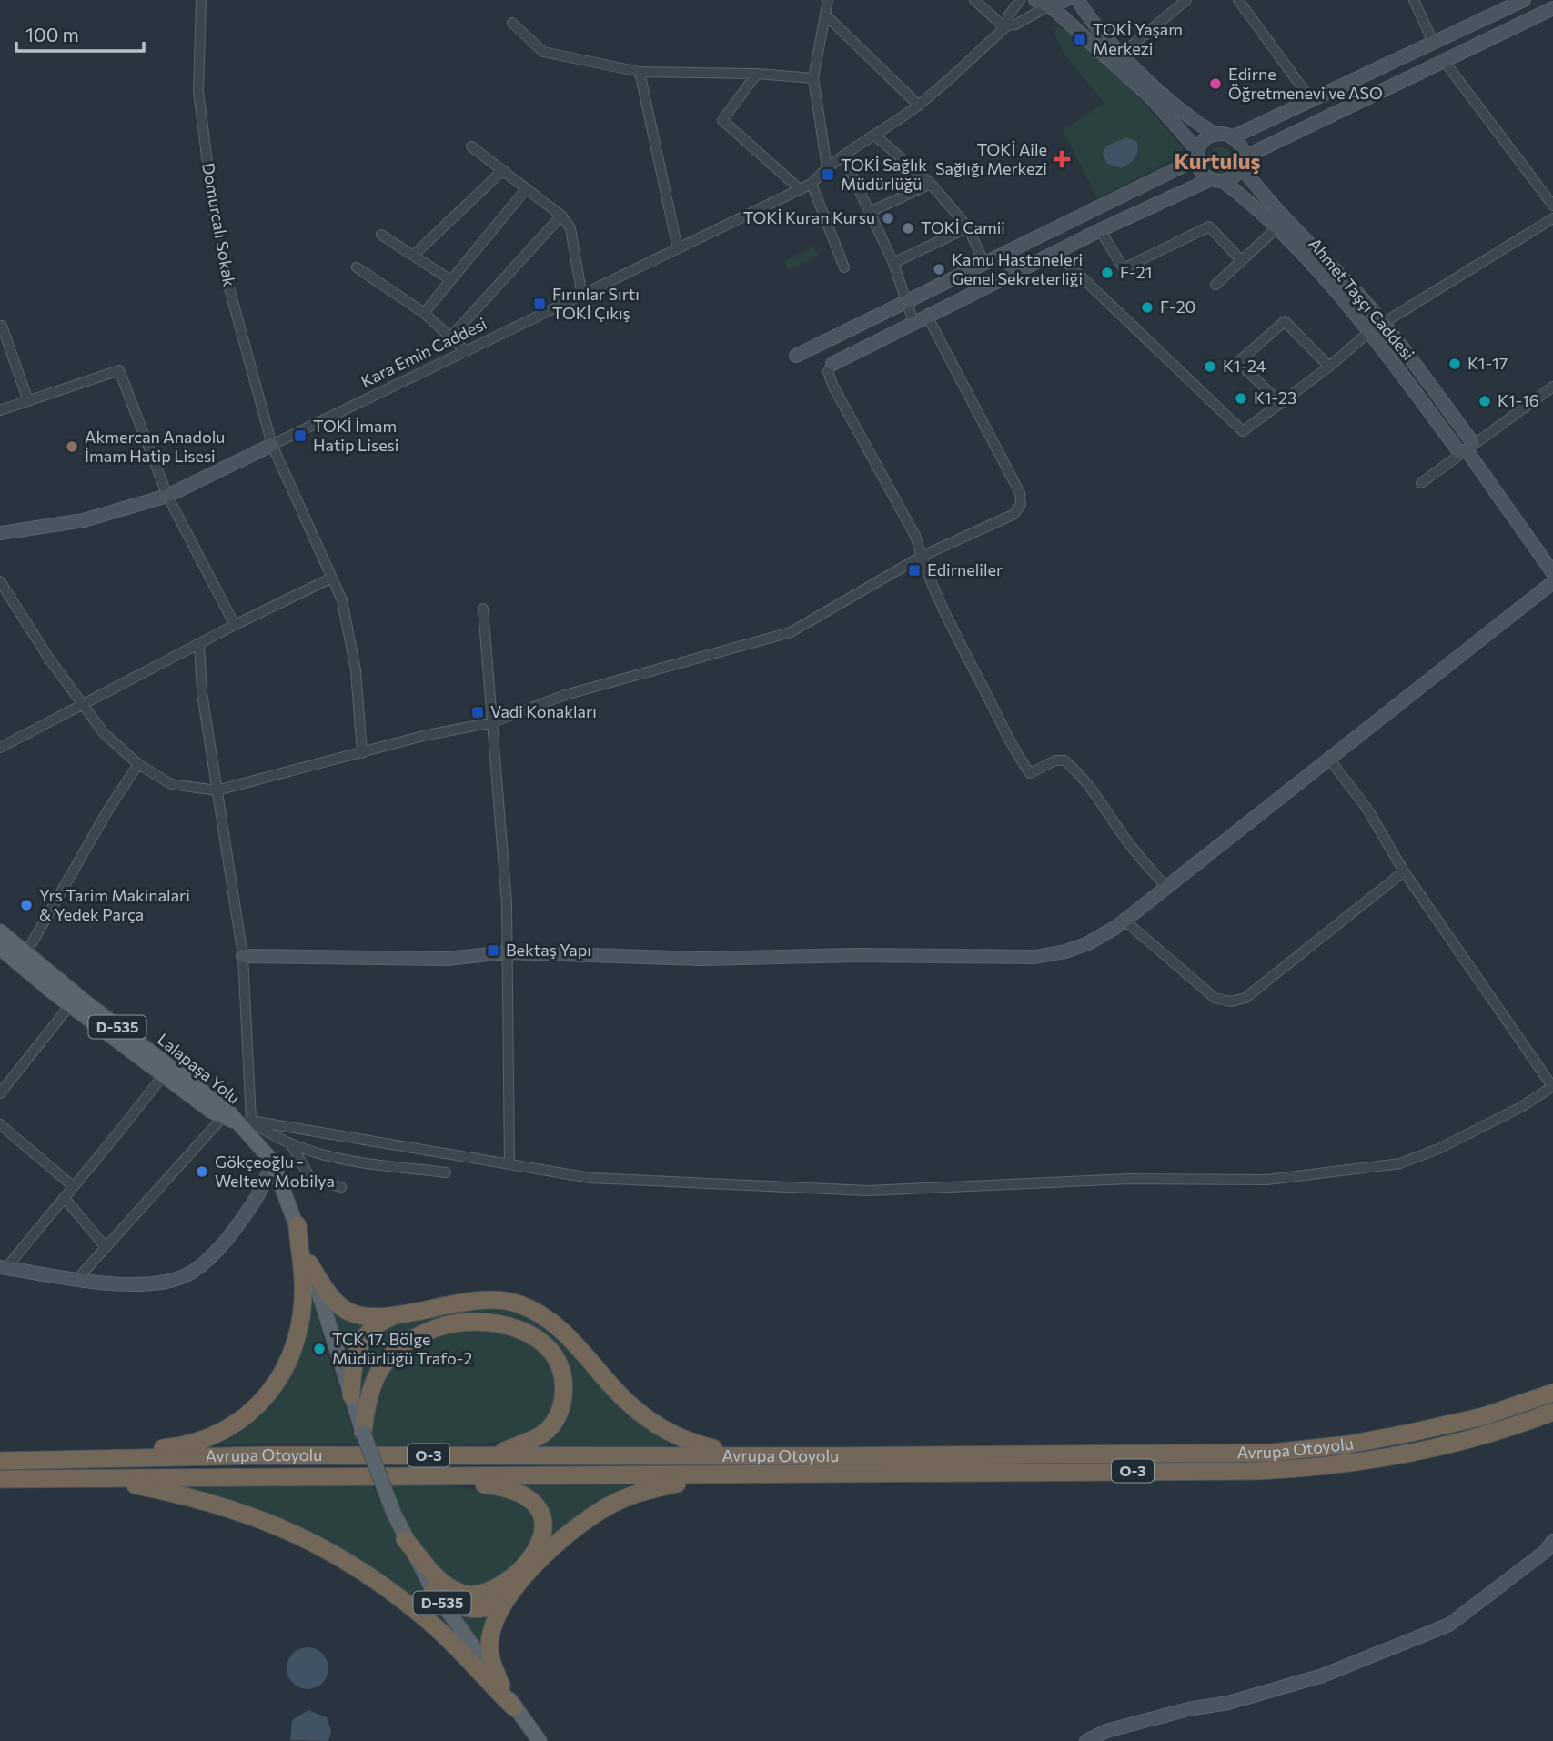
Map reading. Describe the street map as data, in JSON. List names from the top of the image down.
{
  "streets": {
    "highway": ["Avrupa Otoyolu", "O-3"],
    "main road": [
      "Ahmet Taşçı Caddesi",
      "Kara Emin Caddesi",
      "D-535",
      "Lalapaşa Yolu"
    ],
    "street": ["Domurcalı Sokak"]
  },
  "crossings": [
    ["Domurcalı Sokak", "Kara Emin Caddesi"],
    ["D-535", "Lalapaşa Yolu"]
  ],
  "districts": ["Kurtuluş"],
  "places": {
    "transit": [
      "TOKİ Yaşam Merkezi",
      "TOKİ Sağlık Müdürlüğü",
      "Fırınlar Sırtı TOKİ Çıkış",
      "TOKİ İmam Hatip Lisesi",
      "Edirneliler",
      "Vadi Konakları",
      "Bektaş Yapı"
    ],
    "other": [
      "Edirne Öğretmenevi ve ASO",
      "TOKİ Kuran Kursu",
      "TOKİ Camii",
      "Kamu Hastaneleri Genel Sekreterliği",
      "F-21",
      "F-20",
      "K1-17",
      "K1-24",
      "K1-23",
      "K1-16",
      "Akmercan Anadolu İmam Hatip Lisesi",
      "Yrs Tarim Makinalari & Yedek Parça",
      "Gökçeoğlu - Weltew Mobilya",
      "TCK 17. Bölge Müdürlüğü Trafo-2"
    ],
    "health": ["TOKİ Aile Sağlığı Merkezi"]
  },
  "scale_bar": "100 m"
}
